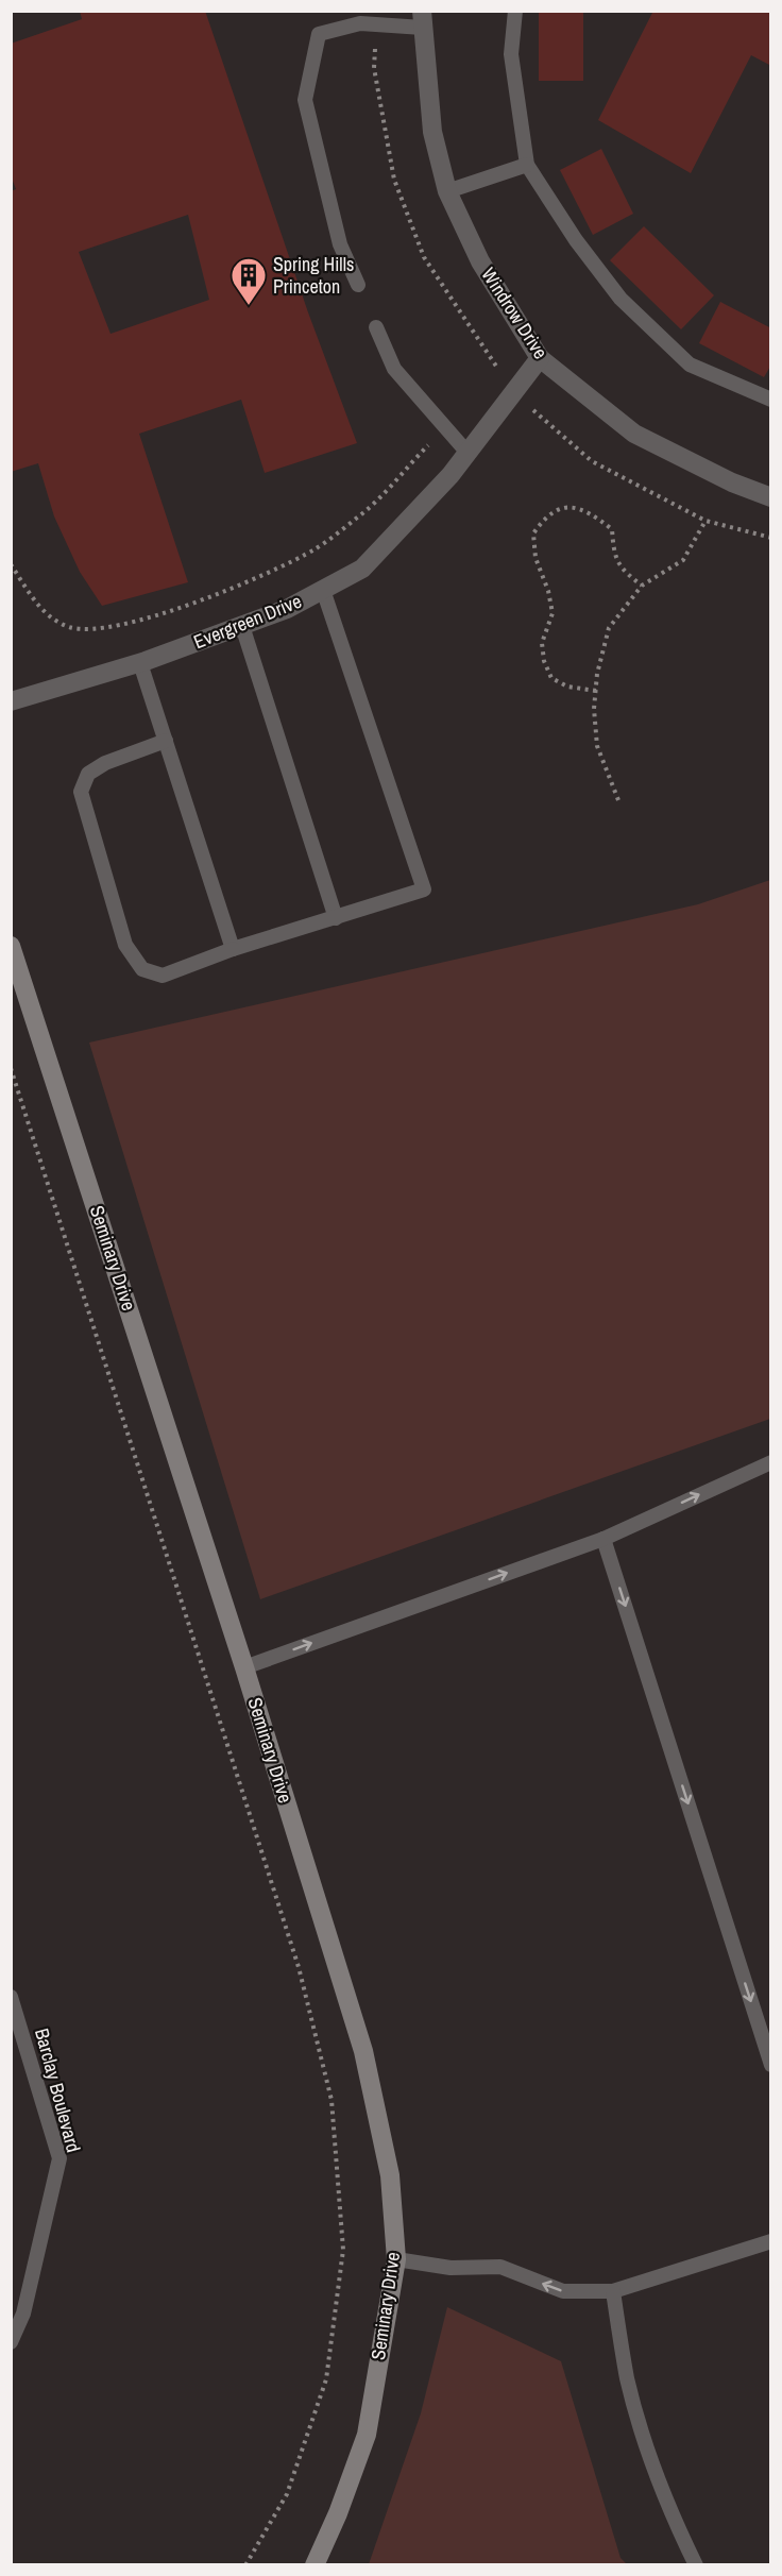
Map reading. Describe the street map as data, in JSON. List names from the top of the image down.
{
  "streets": {
    "street": ["Windrow Drive", "Evergreen Drive", "Seminary Drive"],
    "lane": ["Barclay Boulevard"]
  },
  "crossings": [
    ["Windrow Drive", "Evergreen Drive"]
  ],
  "places": {
    "building": ["Spring Hills Princeton"]
  }
}
